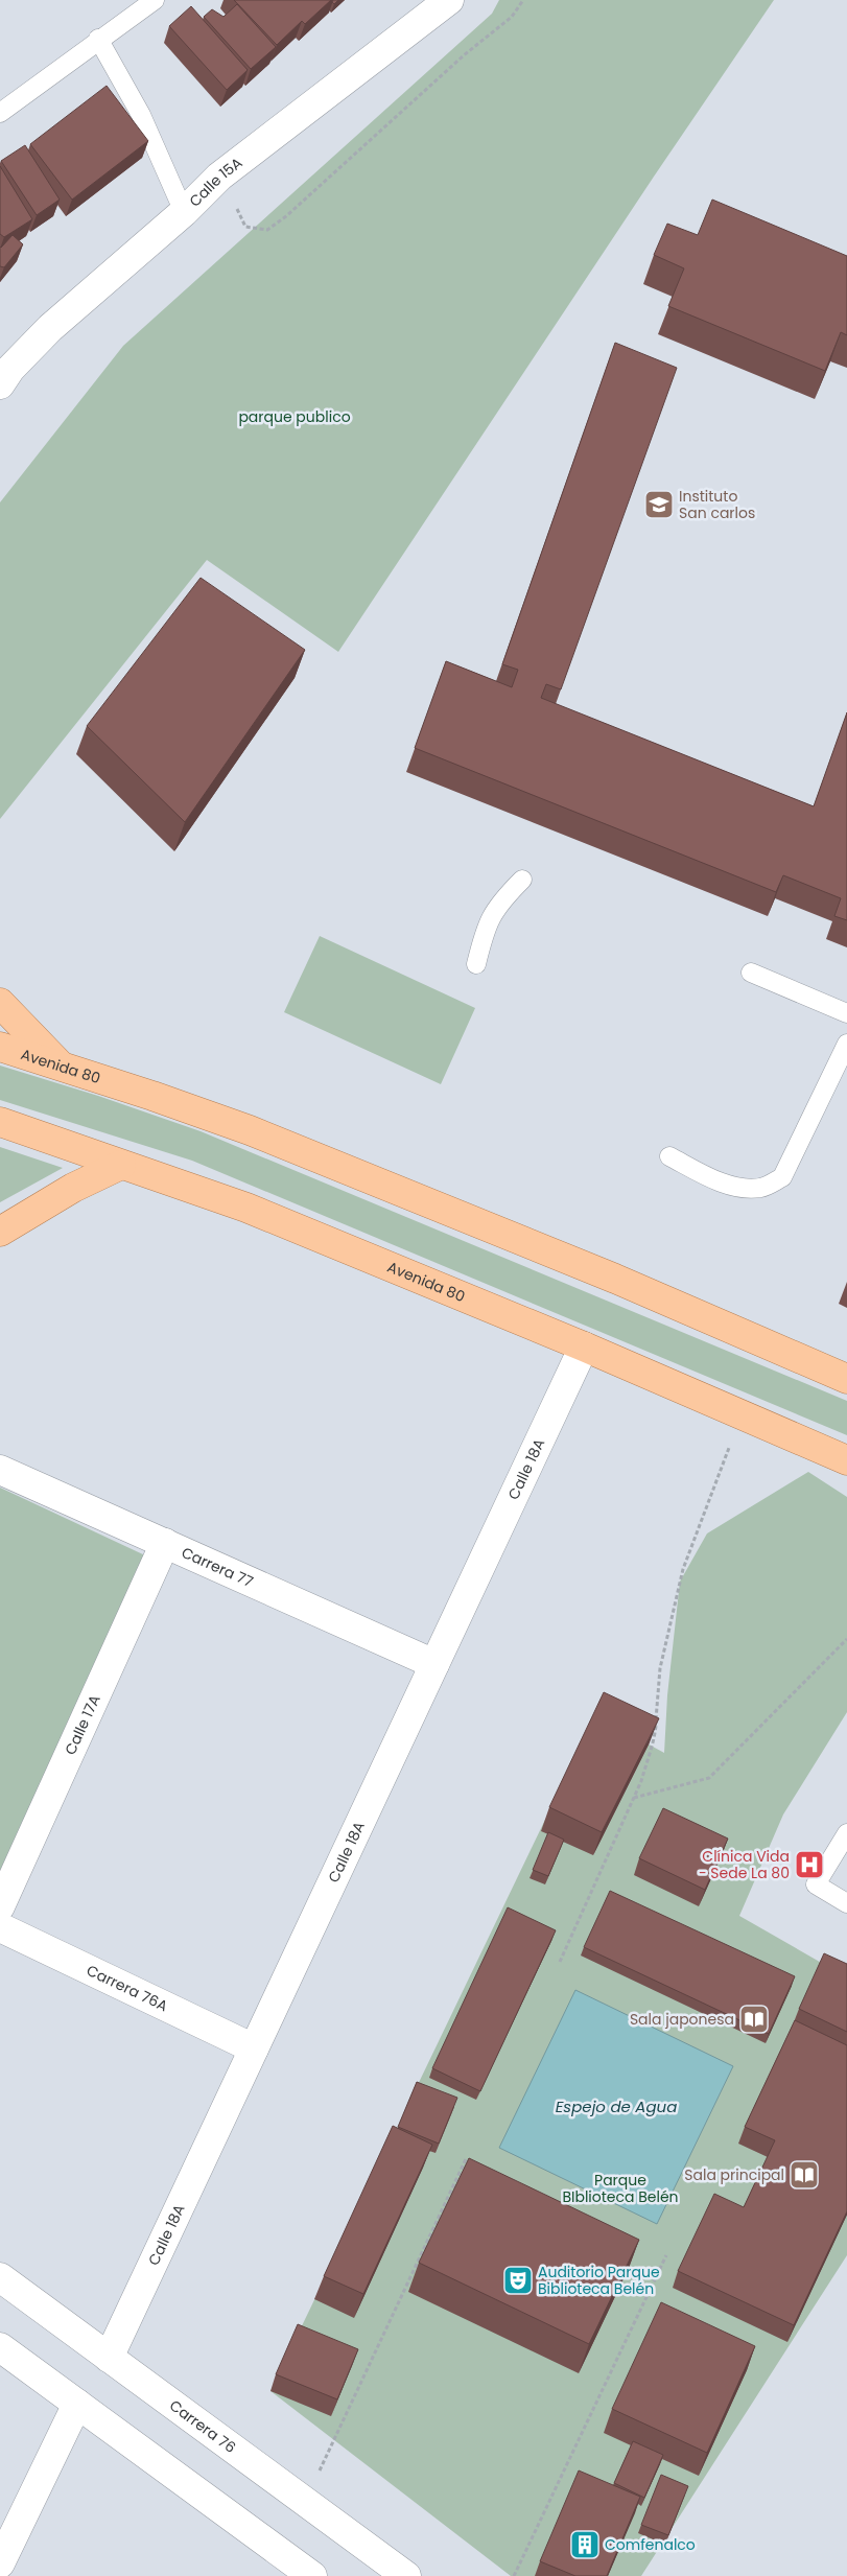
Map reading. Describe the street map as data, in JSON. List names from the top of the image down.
{
  "streets": {
    "main road": ["Avenida 80"],
    "street": [
      "Calle 15A",
      "Calle 18A",
      "Carrera 77",
      "Calle 17A",
      "Carrera 76A",
      "Carrera 76"
    ]
  },
  "crossings": [
    ["Avenida 80", "Calle 18A"],
    ["Calle 18A", "Carrera 77"],
    ["Calle 18A", "Carrera 76A"],
    ["Calle 18A", "Carrera 76"],
    ["Carrera 77", "Calle 17A"]
  ],
  "water": ["Espejo de Agua"],
  "parks": ["parque publico", "Parque BIblioteca Belén"],
  "places": {
    "school or university": ["Instituto San carlos"],
    "hospital": ["Clínica Vida - Sede La 80"],
    "library": ["Sala japonesa", "Sala principal"],
    "theatre": ["Auditorio Parque Biblioteca Belén"],
    "building": ["Comfenalco"]
  }
}
